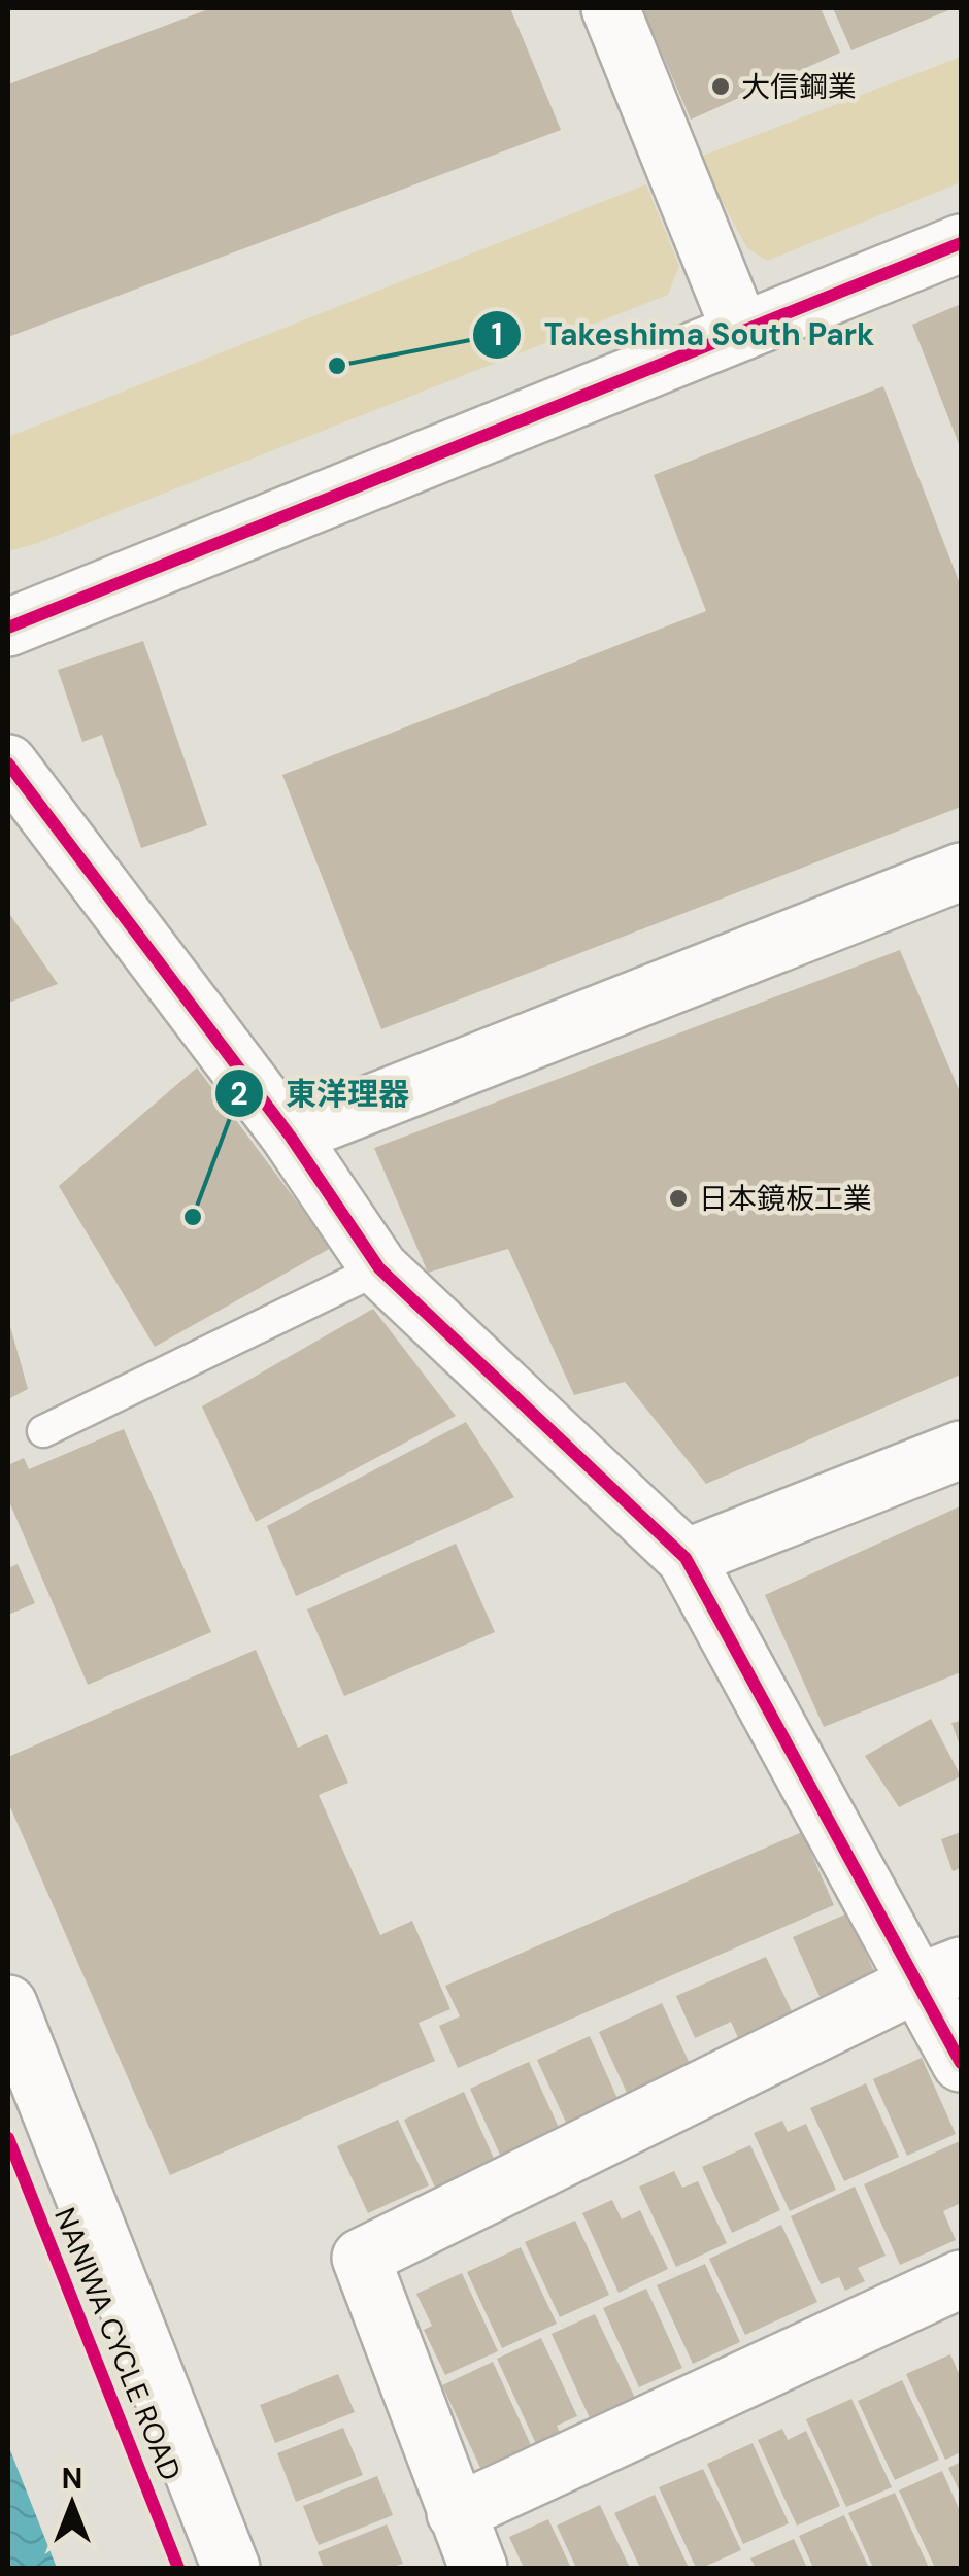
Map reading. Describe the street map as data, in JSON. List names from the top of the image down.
{
  "streets": {
    "cycle path": ["NANIWA CYCLE ROAD"]
  },
  "places": [
    "大信鋼業",
    "Takeshima South Park",
    "日本鏡板工業",
    "東洋理器"
  ],
  "north": "top"
}
